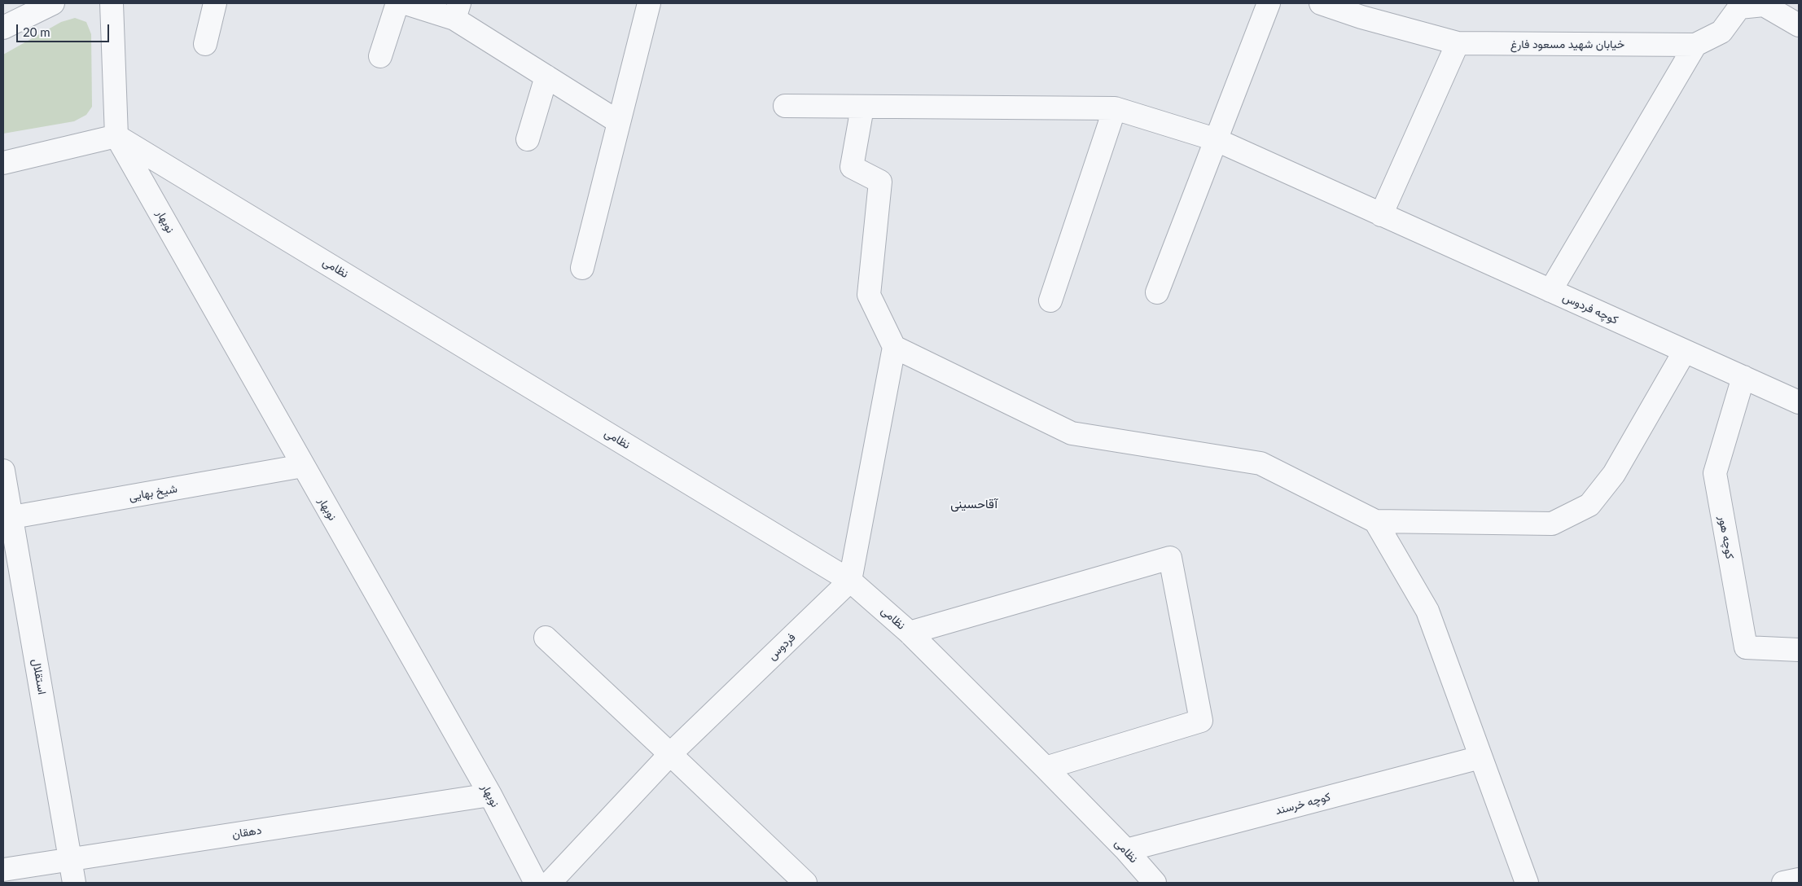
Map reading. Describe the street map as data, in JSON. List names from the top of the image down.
{
  "streets": {
    "street": [
      "خیابان شهید مسعود فارغ",
      "نوبهار",
      "نظامی",
      "کوچه فردوس",
      "شیخ بهایی",
      "کوچه هور",
      "فردوس",
      "استقلال",
      "کوچه خرسند",
      "دهقان"
    ]
  },
  "crossings": [
    ["نوبهار", "نظامی"],
    ["نوبهار", "شیخ بهایی"],
    ["نوبهار", "دهقان"],
    ["نظامی", "فردوس"],
    ["نظامی", "کوچه خرسند"],
    ["کوچه فردوس", "کوچه هور"],
    ["شیخ بهایی", "استقلال"],
    ["استقلال", "دهقان"]
  ],
  "districts": ["آقاحسینی"],
  "scale_bar": "20 m"
}
